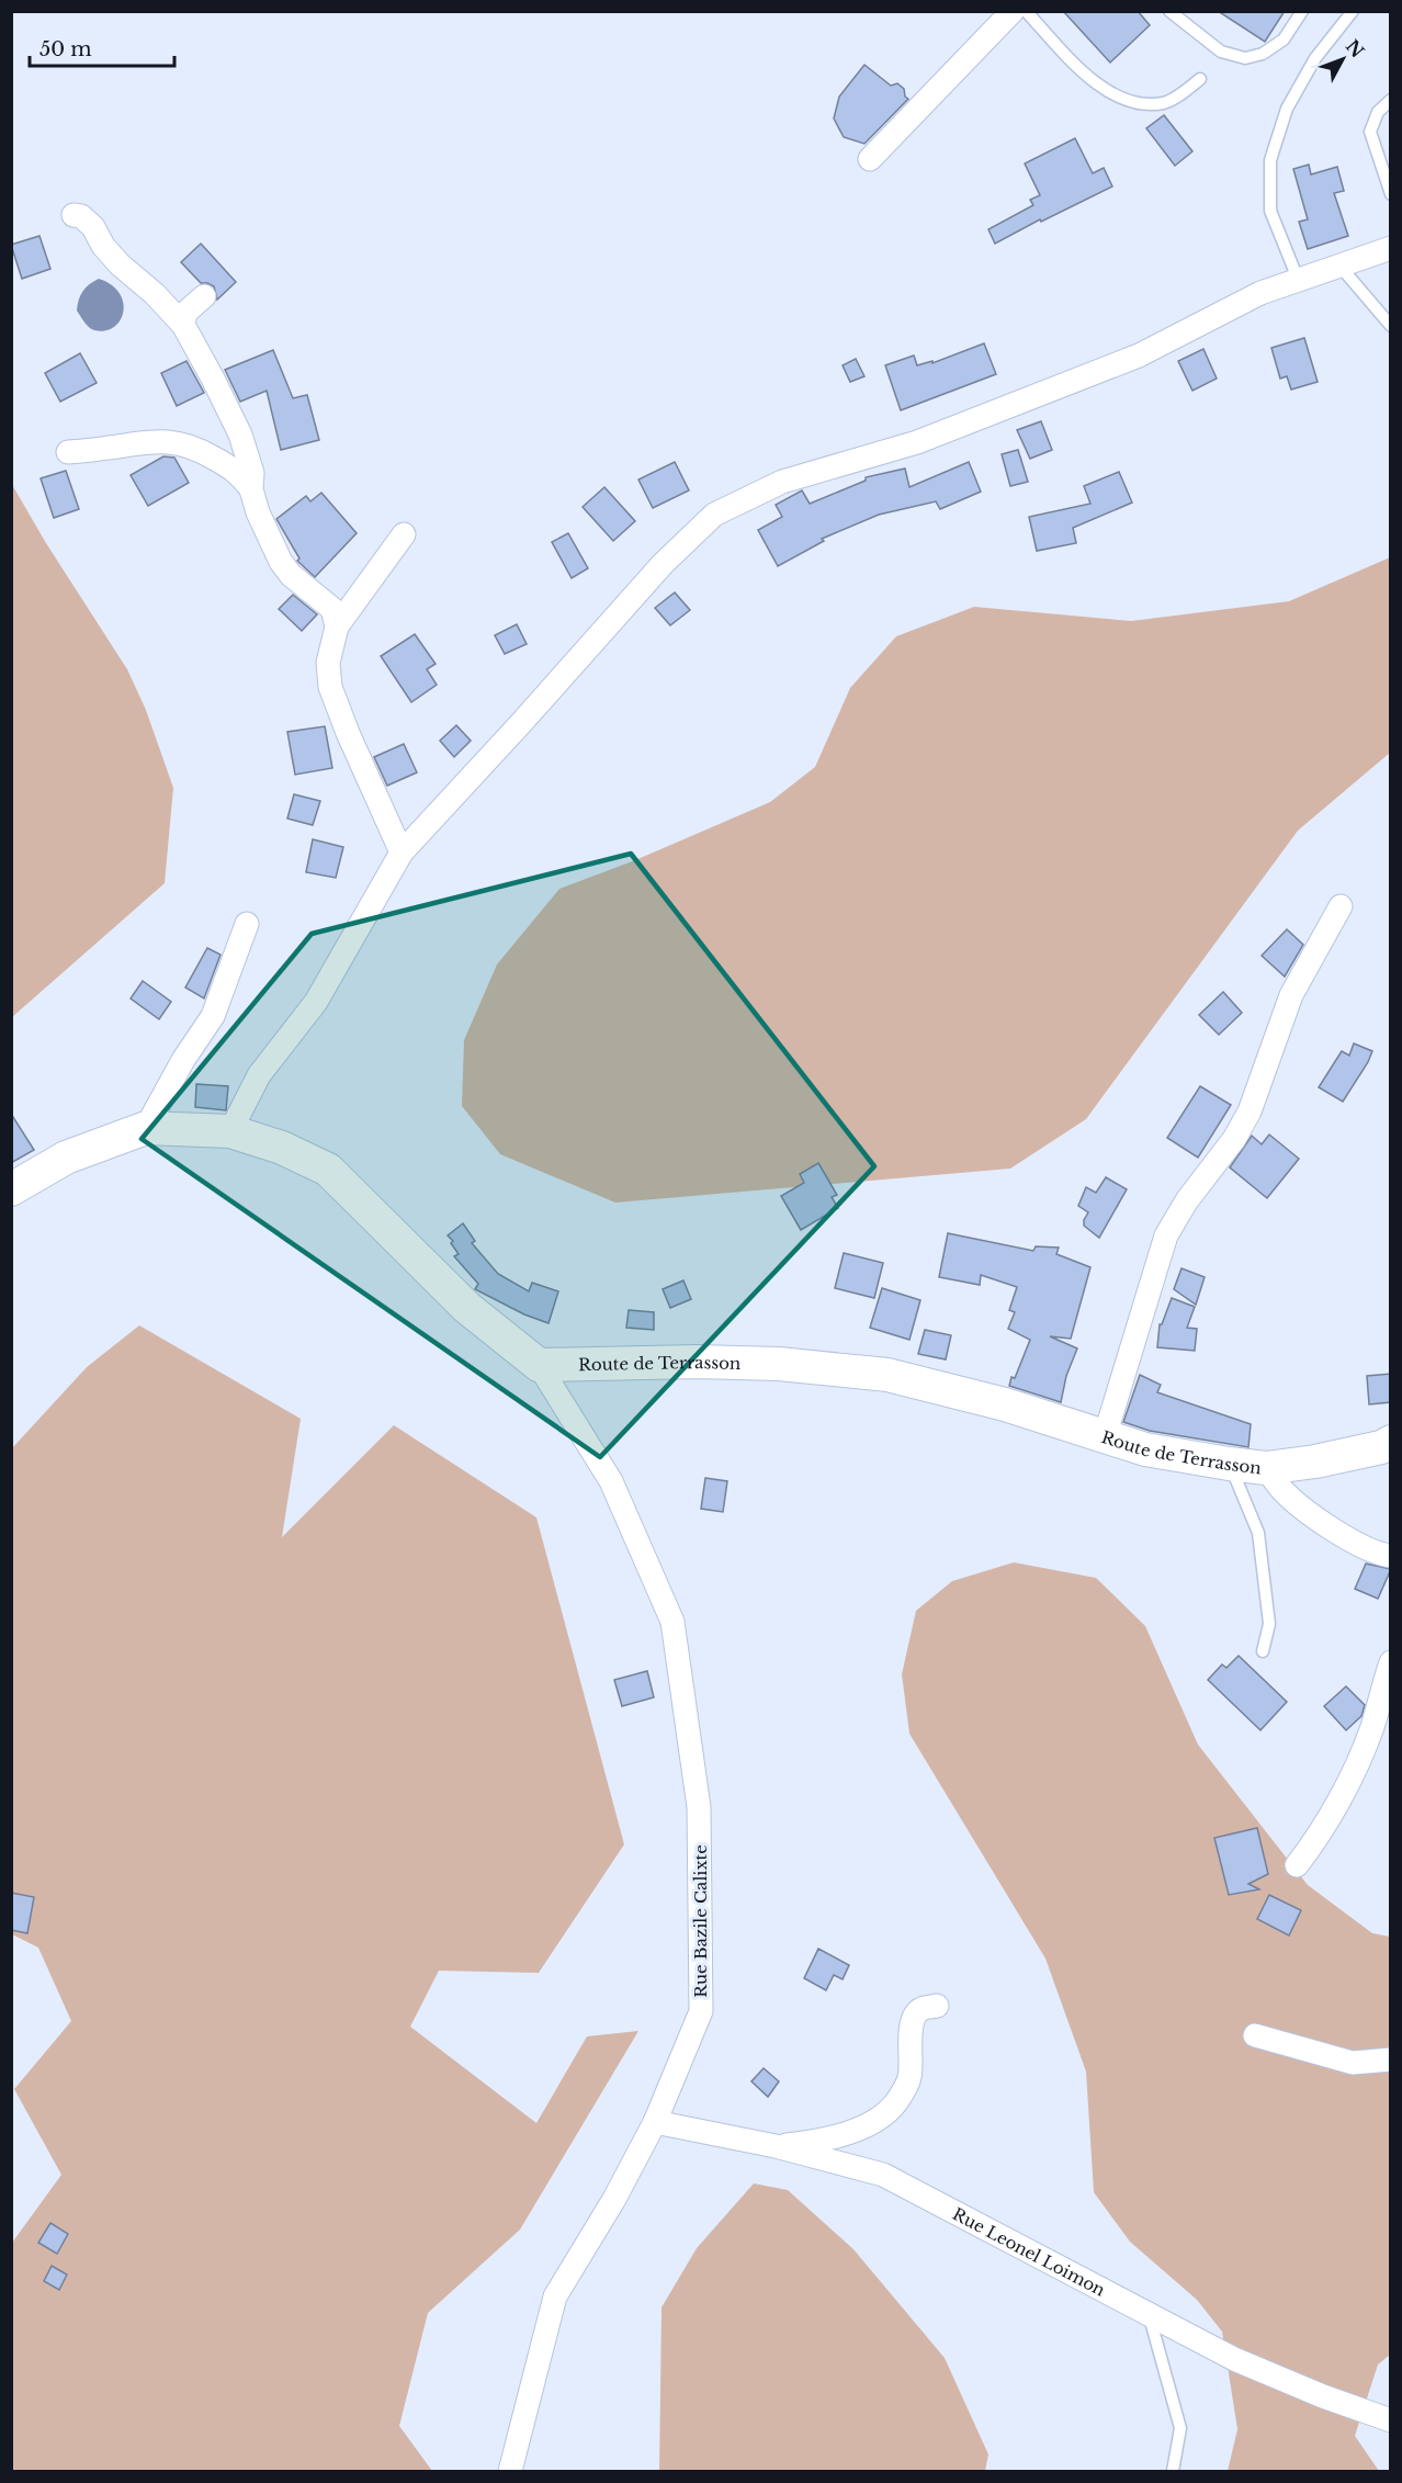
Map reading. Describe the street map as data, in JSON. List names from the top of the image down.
{
  "streets": {
    "street": ["Route de Terrasson", "Rue Bazile Calixte", "Rue Leonel Loimon"]
  },
  "crossings": [
    ["Route de Terrasson", "Rue Bazile Calixte"],
    ["Rue Bazile Calixte", "Rue Leonel Loimon"]
  ],
  "scale_bar": "50 m",
  "north": "top right"
}
